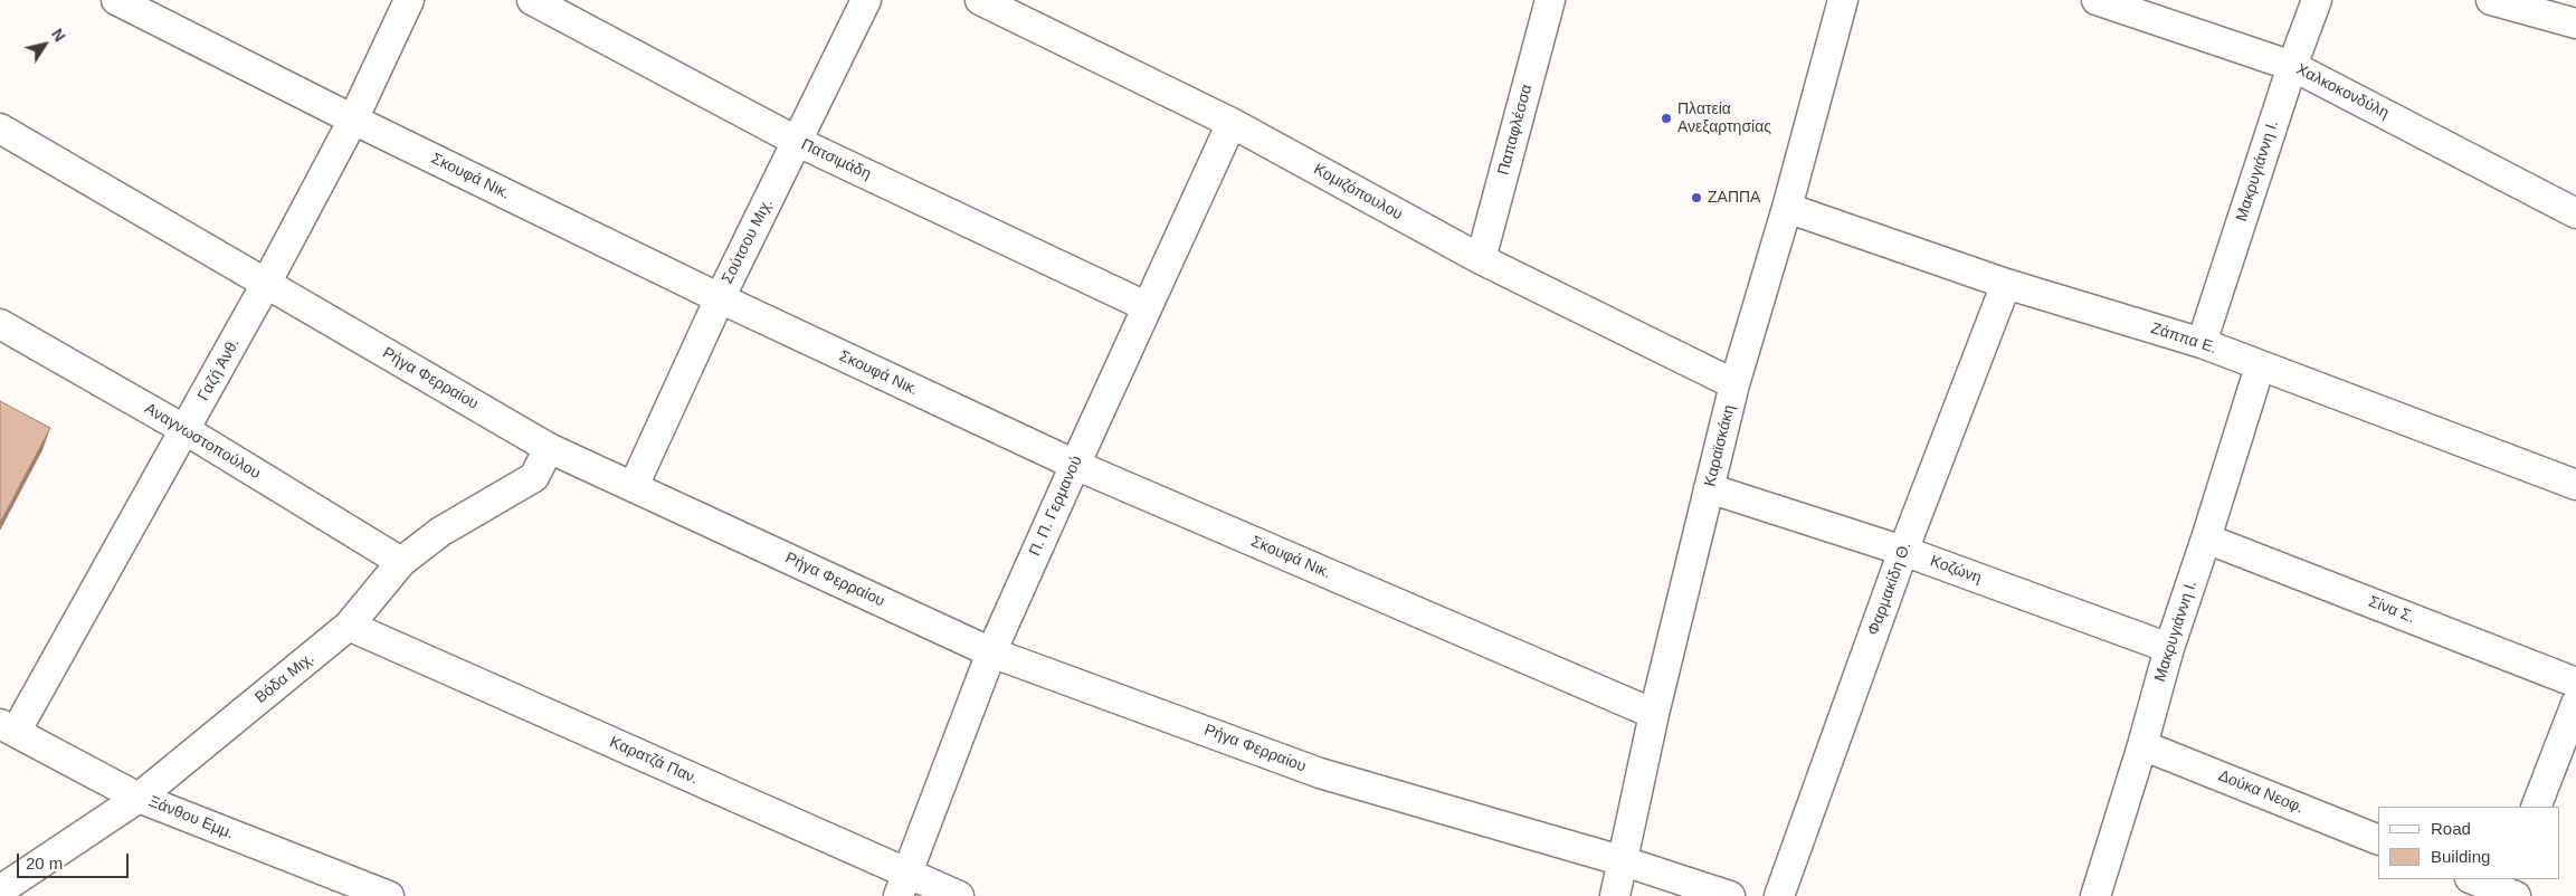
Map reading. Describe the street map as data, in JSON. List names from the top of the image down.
{
  "streets": {
    "street": [
      "Χαλκοκονδύλη",
      "Παπαφλέσσα",
      "Πατσιμάδη",
      "Μακρυγιάννη Ι.",
      "Σκουφά Νικ.",
      "Κομιζόπουλου",
      "Σούτσου Μιχ.",
      "Ζάππα Ε.",
      "Γαζή Άνθ.",
      "Ρήγα Φερραίου",
      "Αναγνωστοπούλου",
      "Καραϊσκάκη",
      "Π. Π. Γερμανού",
      "Κοζώνη",
      "Φαρμακίδη Θ.",
      "Σίνα Σ.",
      "Βόδα Μιχ.",
      "Καρατζά Παν.",
      "Δούκα Νεοφ.",
      "Ξάνθου Εμμ."
    ]
  },
  "crossings": [
    ["Χαλκοκονδύλη", "Μακρυγιάννη Ι."],
    ["Παπαφλέσσα", "Κομιζόπουλου"],
    ["Πατσιμάδη", "Σούτσου Μιχ."],
    ["Πατσιμάδη", "Π. Π. Γερμανού"],
    ["Μακρυγιάννη Ι.", "Ζάππα Ε."],
    ["Μακρυγιάννη Ι.", "Κοζώνη"],
    ["Μακρυγιάννη Ι.", "Σίνα Σ."],
    ["Μακρυγιάννη Ι.", "Δούκα Νεοφ."],
    ["Σκουφά Νικ.", "Σούτσου Μιχ."],
    ["Σκουφά Νικ.", "Γαζή Άνθ."],
    ["Σκουφά Νικ.", "Καραϊσκάκη"],
    ["Σκουφά Νικ.", "Π. Π. Γερμανού"],
    ["Κομιζόπουλου", "Καραϊσκάκη"],
    ["Κομιζόπουλου", "Π. Π. Γερμανού"],
    ["Σούτσου Μιχ.", "Ρήγα Φερραίου"],
    ["Ζάππα Ε.", "Καραϊσκάκη"],
    ["Ζάππα Ε.", "Φαρμακίδη Θ."],
    ["Γαζή Άνθ.", "Ρήγα Φερραίου"],
    ["Γαζή Άνθ.", "Αναγνωστοπούλου"],
    ["Γαζή Άνθ.", "Ξάνθου Εμμ."],
    ["Ρήγα Φερραίου", "Καραϊσκάκη"],
    ["Ρήγα Φερραίου", "Π. Π. Γερμανού"],
    ["Ρήγα Φερραίου", "Βόδα Μιχ."],
    ["Αναγνωστοπούλου", "Βόδα Μιχ."],
    ["Καραϊσκάκη", "Κοζώνη"],
    ["Π. Π. Γερμανού", "Καρατζά Παν."],
    ["Κοζώνη", "Φαρμακίδη Θ."],
    ["Βόδα Μιχ.", "Καρατζά Παν."],
    ["Βόδα Μιχ.", "Ξάνθου Εμμ."]
  ],
  "places": ["Πλατεία Ανεξαρτησίας", "ΖΑΠΠΑ"],
  "legend": ["Road", "Building"],
  "scale_bar": "20 m",
  "north": "top right"
}
